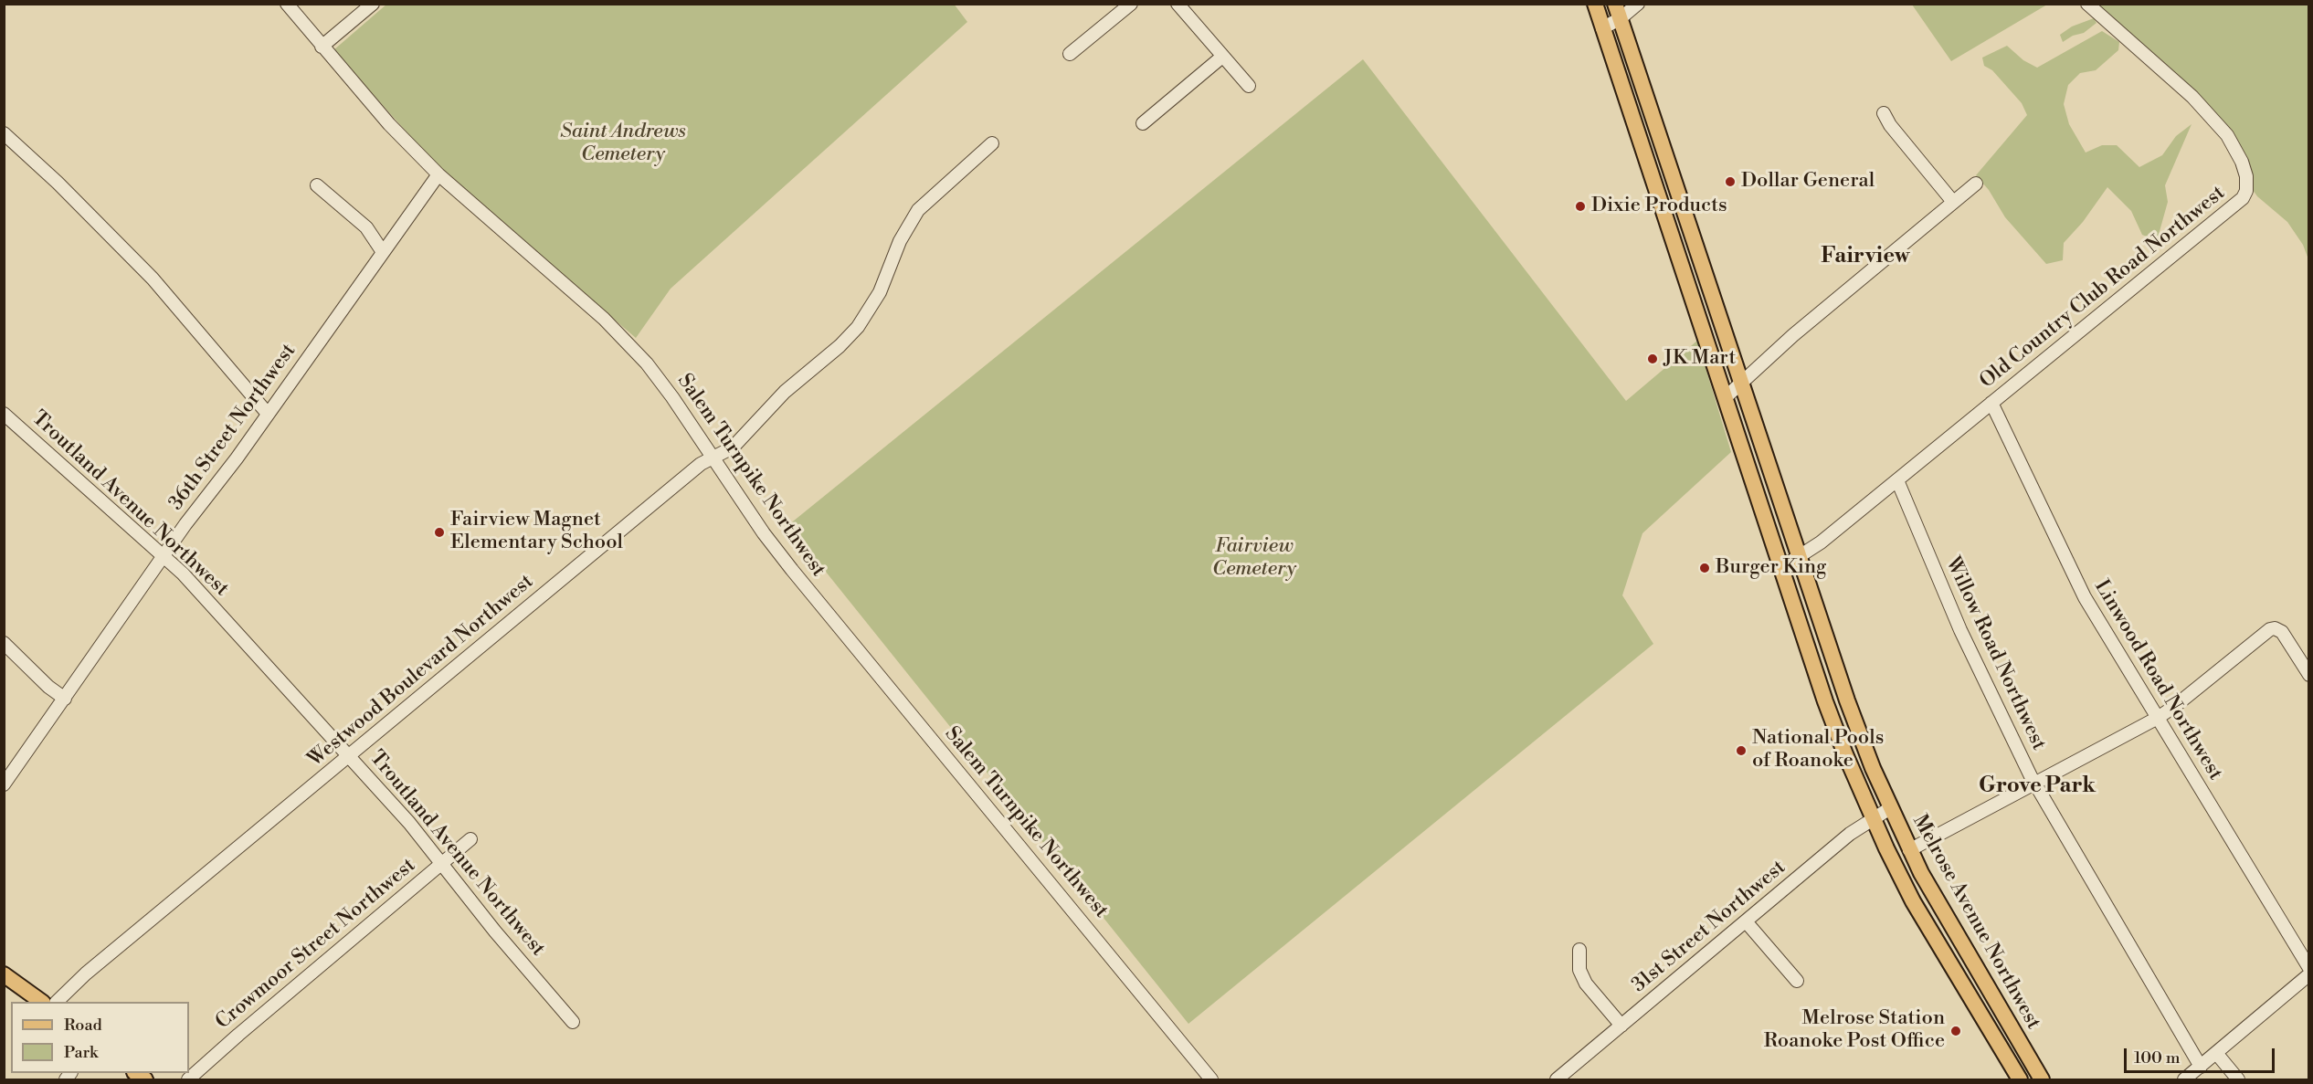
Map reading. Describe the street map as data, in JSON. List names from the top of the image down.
{
  "streets": {
    "main road": ["Melrose Avenue Northwest"],
    "street": [
      "Old Country Club Road Northwest",
      "36th Street Northwest",
      "Salem Turnpike Northwest",
      "Troutland Avenue Northwest",
      "Willow Road Northwest",
      "Westwood Boulevard Northwest",
      "Linwood Road Northwest",
      "31st Street Northwest",
      "Crowmoor Street Northwest"
    ]
  },
  "crossings": [
    ["Old Country Club Road Northwest", "Willow Road Northwest"],
    ["Old Country Club Road Northwest", "Linwood Road Northwest"],
    ["Old Country Club Road Northwest", "Melrose Avenue Northwest"],
    ["36th Street Northwest", "Salem Turnpike Northwest"],
    ["36th Street Northwest", "Troutland Avenue Northwest"],
    ["Salem Turnpike Northwest", "Westwood Boulevard Northwest"],
    ["Troutland Avenue Northwest", "Westwood Boulevard Northwest"],
    ["Troutland Avenue Northwest", "Crowmoor Street Northwest"],
    ["Melrose Avenue Northwest", "31st Street Northwest"]
  ],
  "districts": ["Fairview", "Grove Park"],
  "parks": ["Saint Andrews Cemetery", "Fairview Cemetery"],
  "places": [
    "Dollar General",
    "Dixie Products",
    "JK Mart",
    "Fairview Magnet Elementary School",
    "Burger King",
    "National Pools of Roanoke",
    "Melrose Station Roanoke Post Office"
  ],
  "legend": ["Road", "Park"],
  "scale_bar": "100 m"
}
